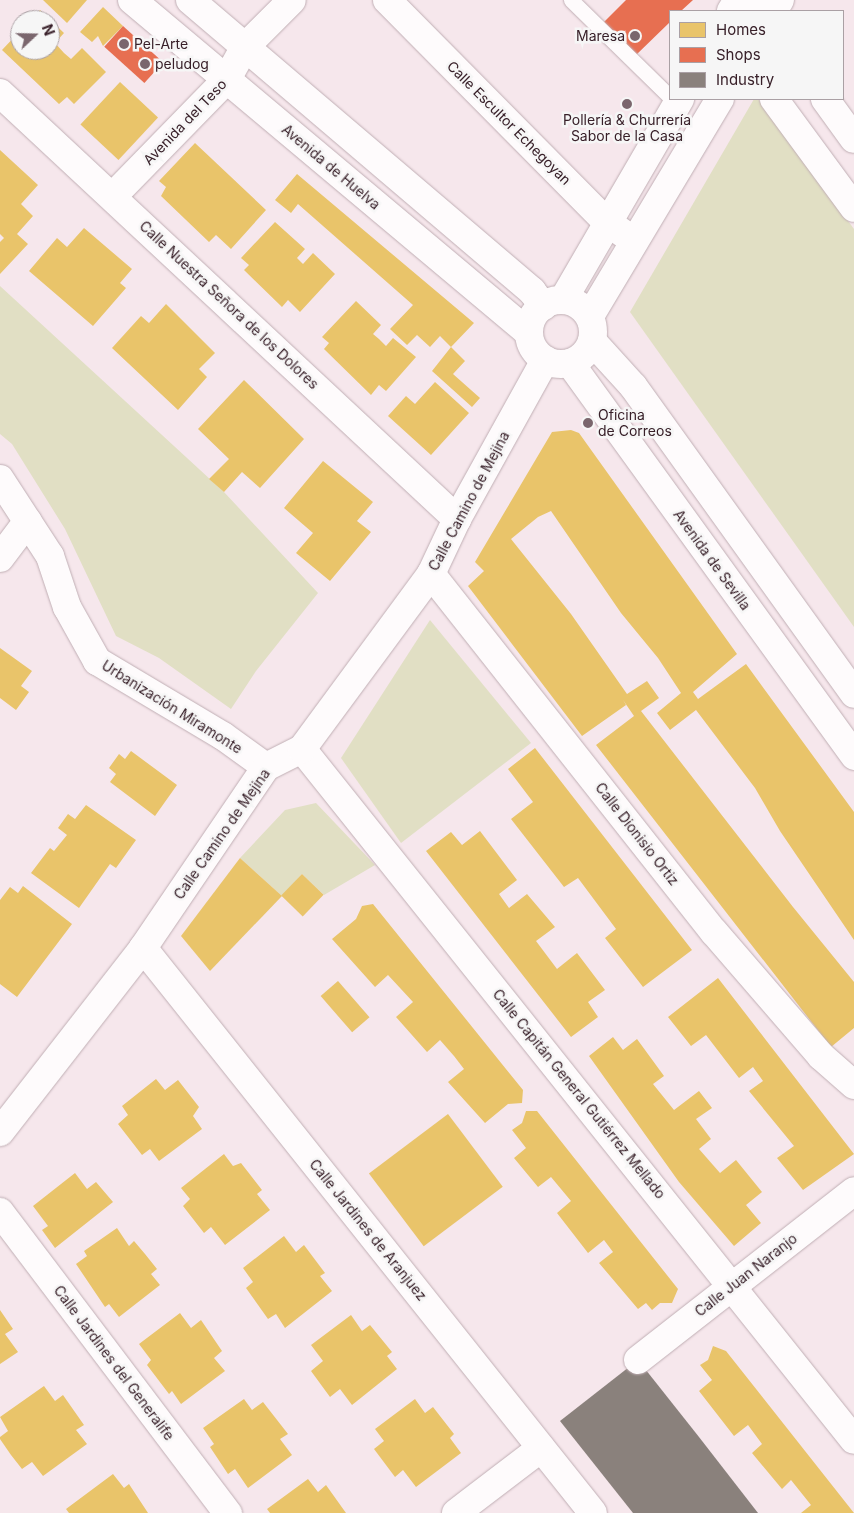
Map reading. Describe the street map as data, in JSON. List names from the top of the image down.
{
  "streets": {
    "street": [
      "Avenida del Teso",
      "Calle Escultor Echegoyan",
      "Avenida de Huelva",
      "Calle Nuestra Señora de los Dolores",
      "Calle Camino de Mejina",
      "Avenida de Sevilla",
      "Urbanización Miramonte",
      "Calle Dionisio Ortiz",
      "Calle Capitán General Gutiérrez Mellado",
      "Calle Jardines de Aranjuez",
      "Calle Juan Naranjo",
      "Calle Jardines del Generalife"
    ]
  },
  "crossings": [
    ["Avenida del Teso", "Avenida de Huelva"],
    ["Avenida del Teso", "Calle Nuestra Señora de los Dolores"],
    ["Avenida de Huelva", "Calle Camino de Mejina"],
    ["Avenida de Huelva", "Avenida de Sevilla"],
    ["Calle Nuestra Señora de los Dolores", "Calle Camino de Mejina"],
    ["Calle Camino de Mejina", "Avenida de Sevilla"],
    ["Calle Camino de Mejina", "Urbanización Miramonte"],
    ["Calle Camino de Mejina", "Calle Dionisio Ortiz"],
    ["Calle Camino de Mejina", "Calle Capitán General Gutiérrez Mellado"],
    ["Calle Camino de Mejina", "Calle Jardines de Aranjuez"],
    ["Calle Capitán General Gutiérrez Mellado", "Calle Juan Naranjo"]
  ],
  "places": [
    "Maresa",
    "Pel-Arte",
    "peludog",
    "Pollería & Churrería Sabor de la Casa",
    "Oficina de Correos"
  ],
  "legend": ["Homes", "Shops", "Industry"],
  "north": "right"
}
